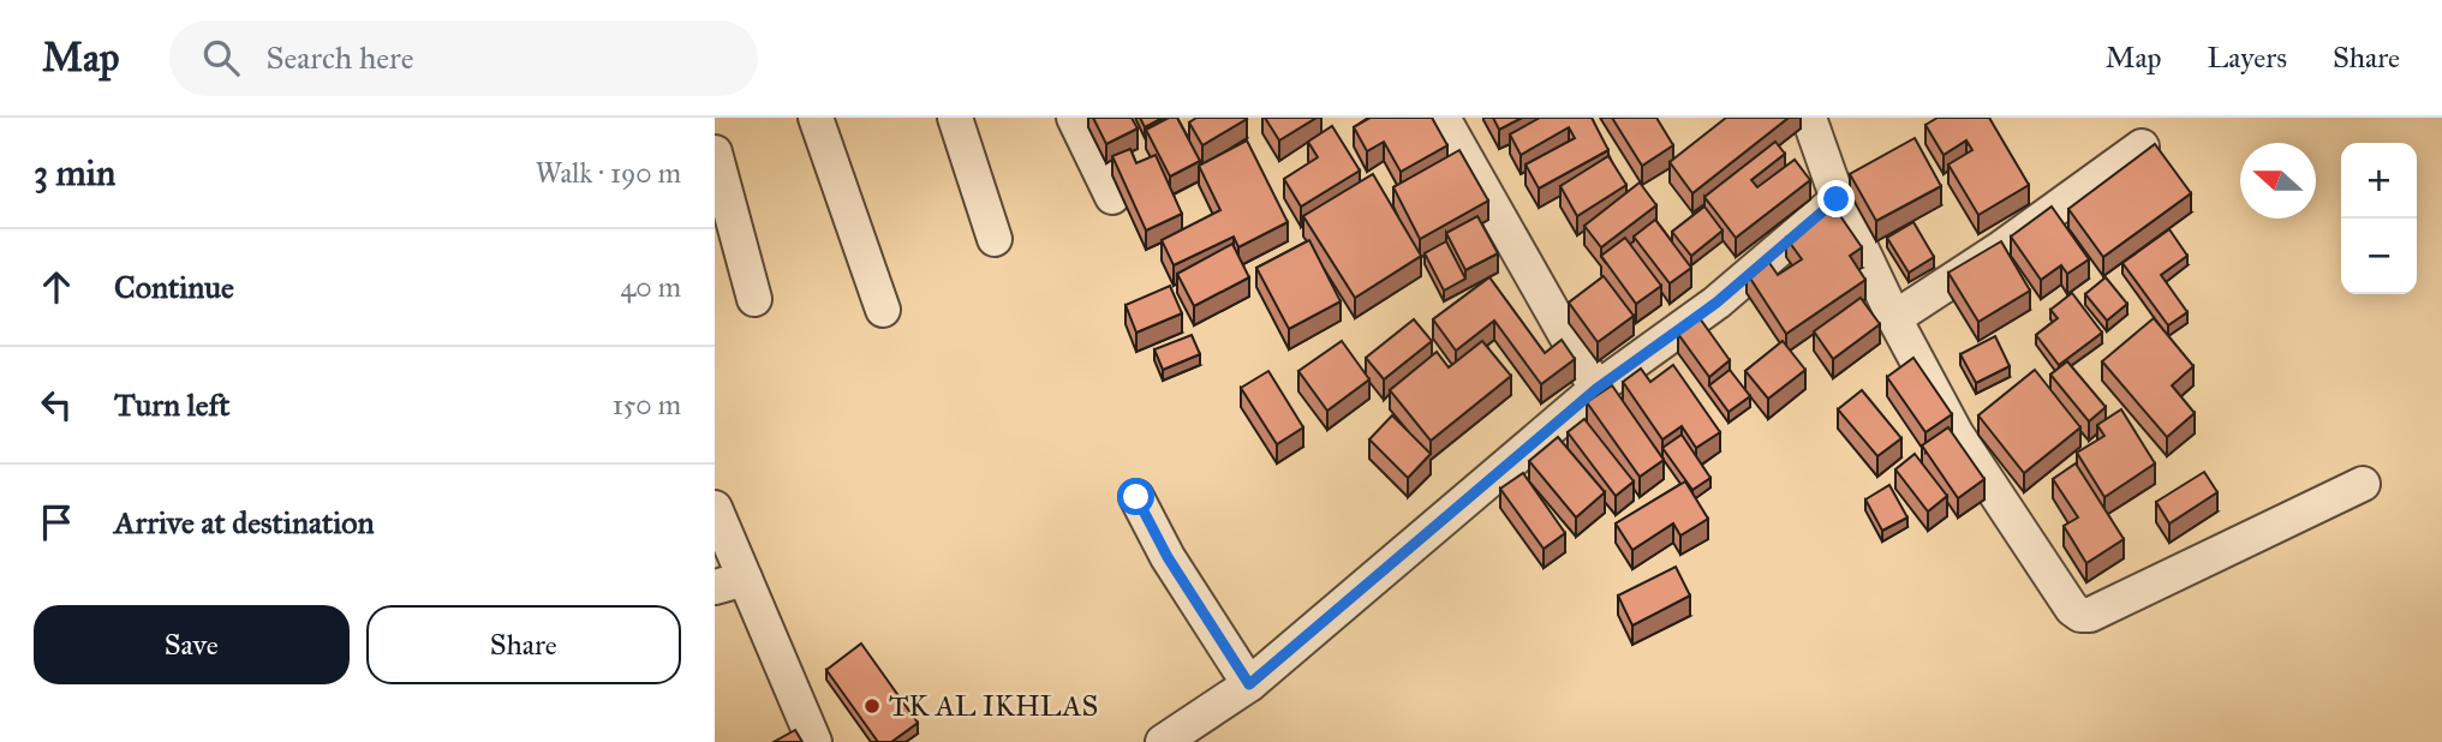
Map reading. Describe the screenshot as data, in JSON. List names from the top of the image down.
{
  "places": ["TK AL IKHLAS"],
  "north": "left",
  "page": {
    "header": "Map",
    "search": "Search here",
    "nav": ["Map", "Layers", "Share"],
    "heading": ["3 min", "Walk · 190 m"],
    "map_buttons": ["+", "−"],
    "list": [
      ["Continue", "40 m"],
      ["Turn left", "150 m"],
      "Arrive at destination"
    ],
    "buttons": ["Save", "Share"]
  }
}
